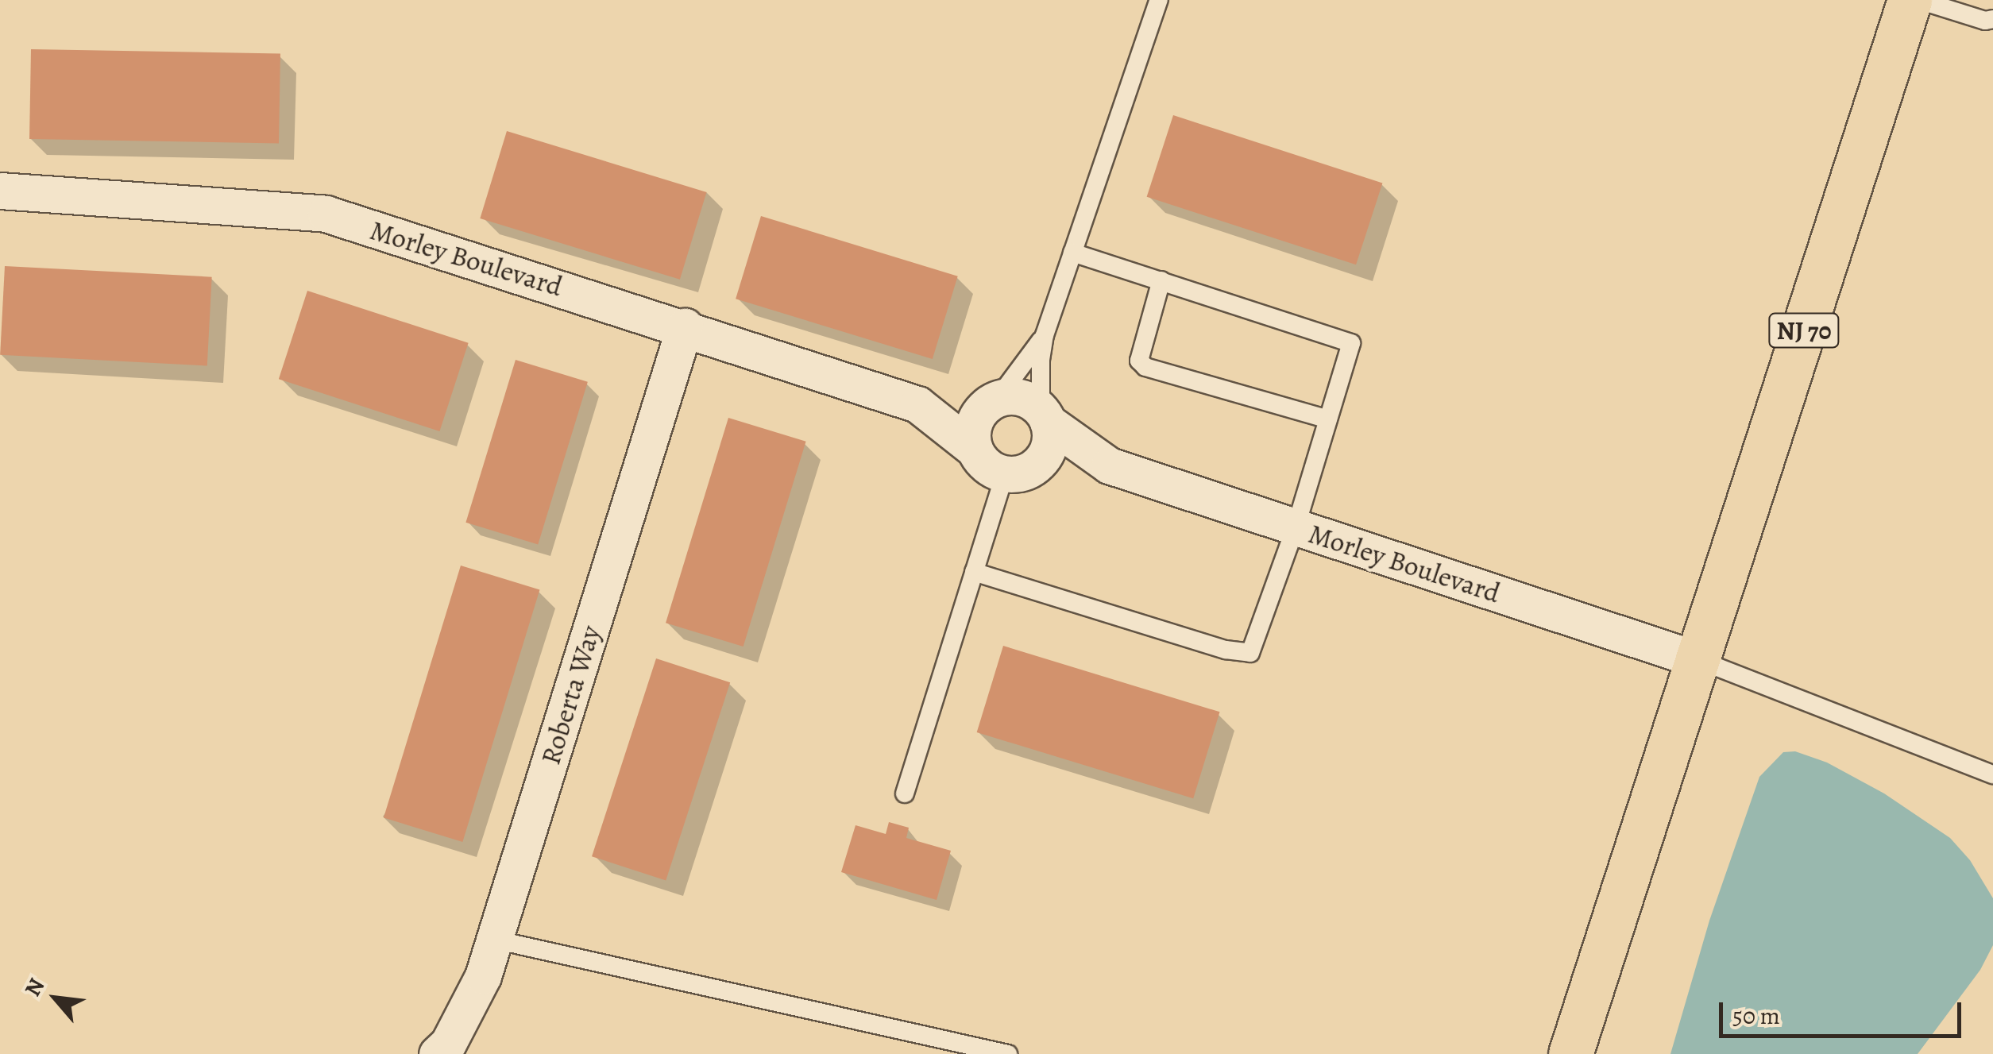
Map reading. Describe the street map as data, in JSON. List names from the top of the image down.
{
  "streets": {
    "highway": ["NJ 70"],
    "street": ["Morley Boulevard", "Roberta Way"]
  },
  "crossings": [
    ["Morley Boulevard", "NJ 70"],
    ["Morley Boulevard", "Roberta Way"]
  ],
  "scale_bar": "50 m",
  "north": "top left"
}
